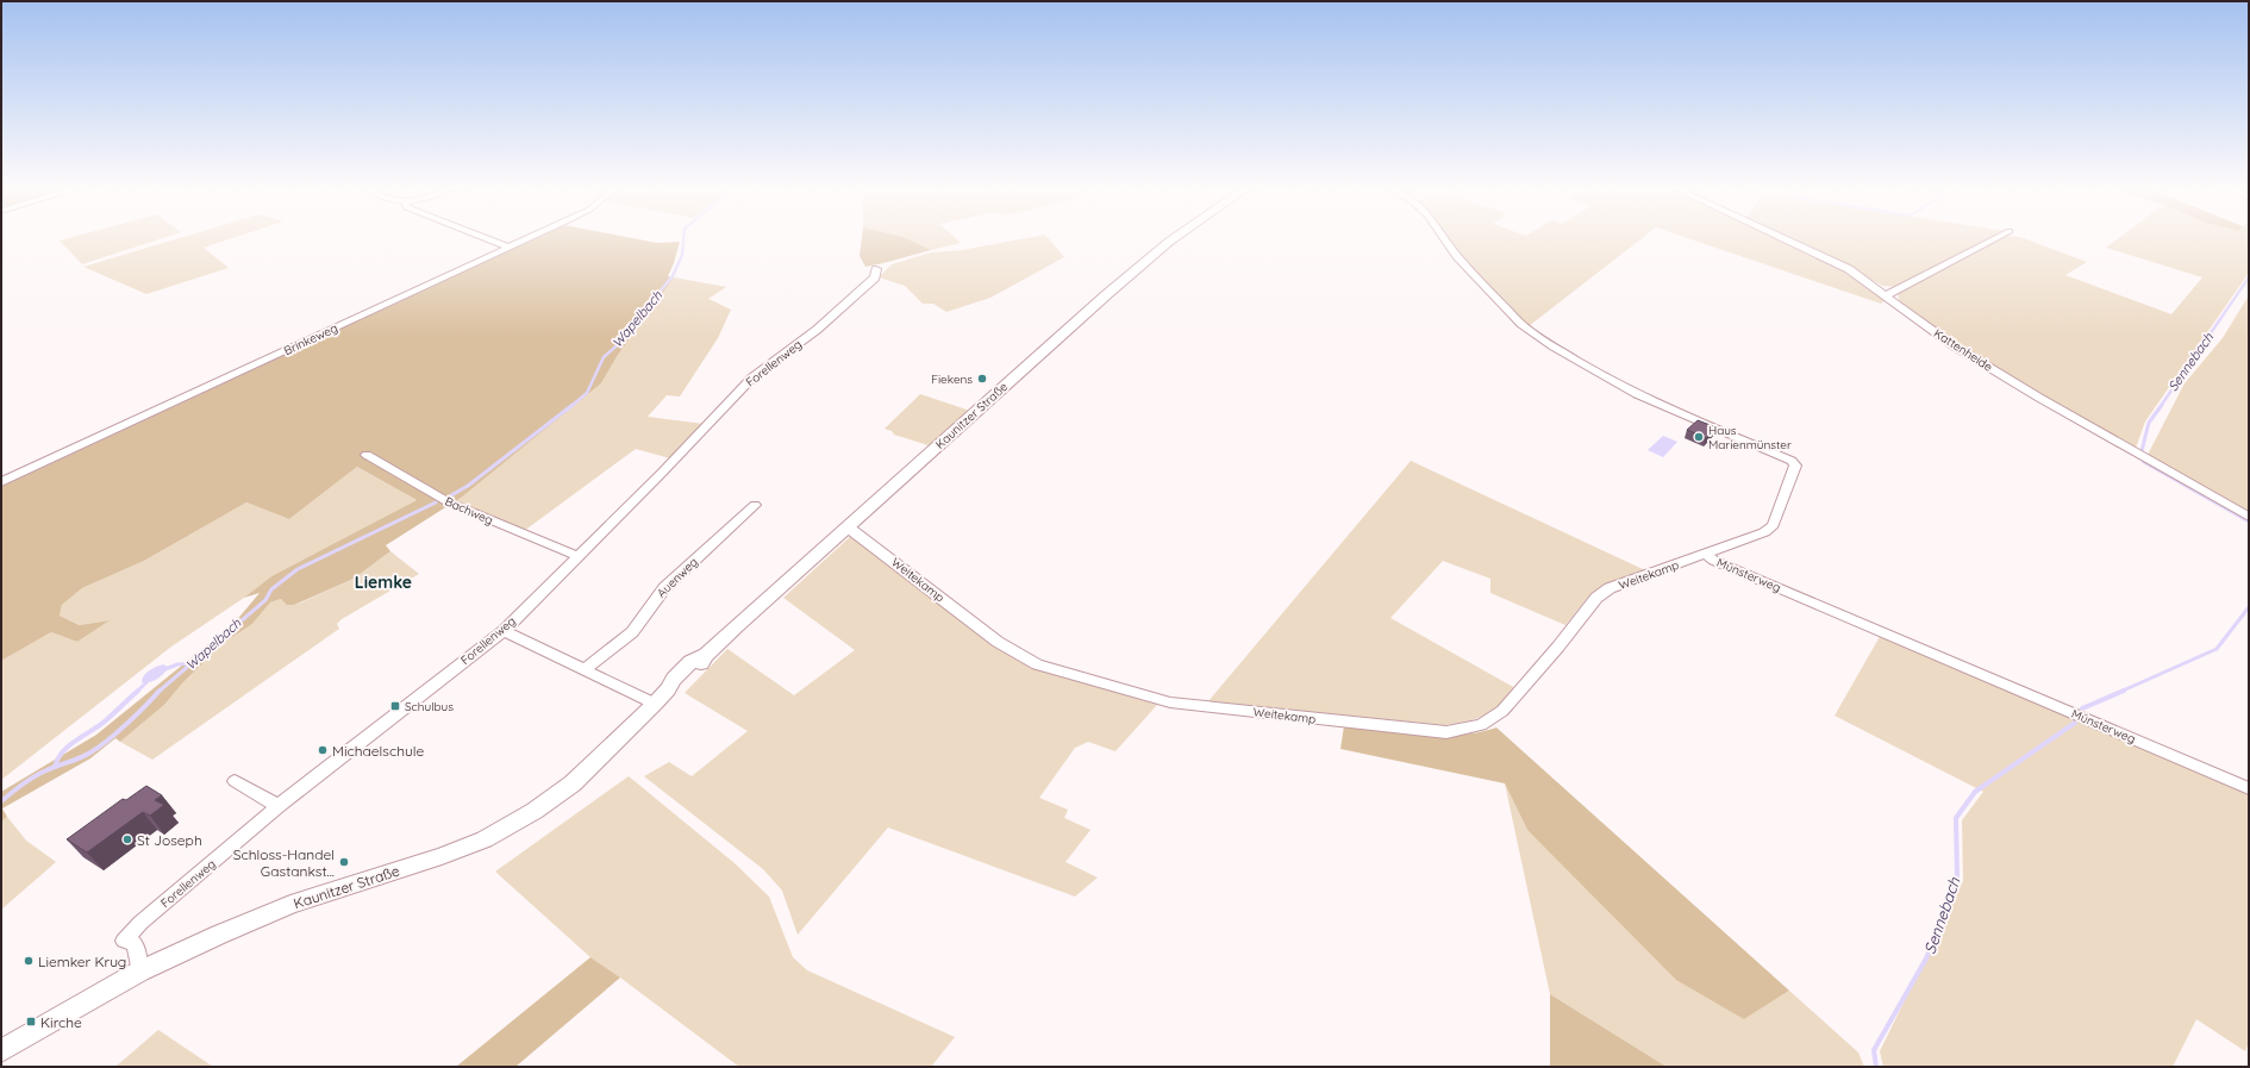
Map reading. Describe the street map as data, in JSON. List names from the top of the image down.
{
  "streets": {
    "street": [
      "Brinkeweg",
      "Kattenheide",
      "Forellenweg",
      "Kaunitzer Straße",
      "Bachweg",
      "Weitekamp",
      "Münsterweg",
      "Auenweg"
    ]
  },
  "crossings": [
    ["Forellenweg", "Kaunitzer Straße"],
    ["Forellenweg", "Bachweg"],
    ["Kaunitzer Straße", "Weitekamp"],
    ["Weitekamp", "Münsterweg"]
  ],
  "districts": ["Liemke"],
  "water": ["Wapelbach", "Sennebach"],
  "places": {
    "other": [
      "Fiekens",
      "Haus Marienmünster",
      "Michaelschule",
      "St Joseph",
      "Schloss-Handel Gastankst...",
      "Liemker Krug"
    ],
    "transit": ["Schulbus", "Kirche"]
  }
}
